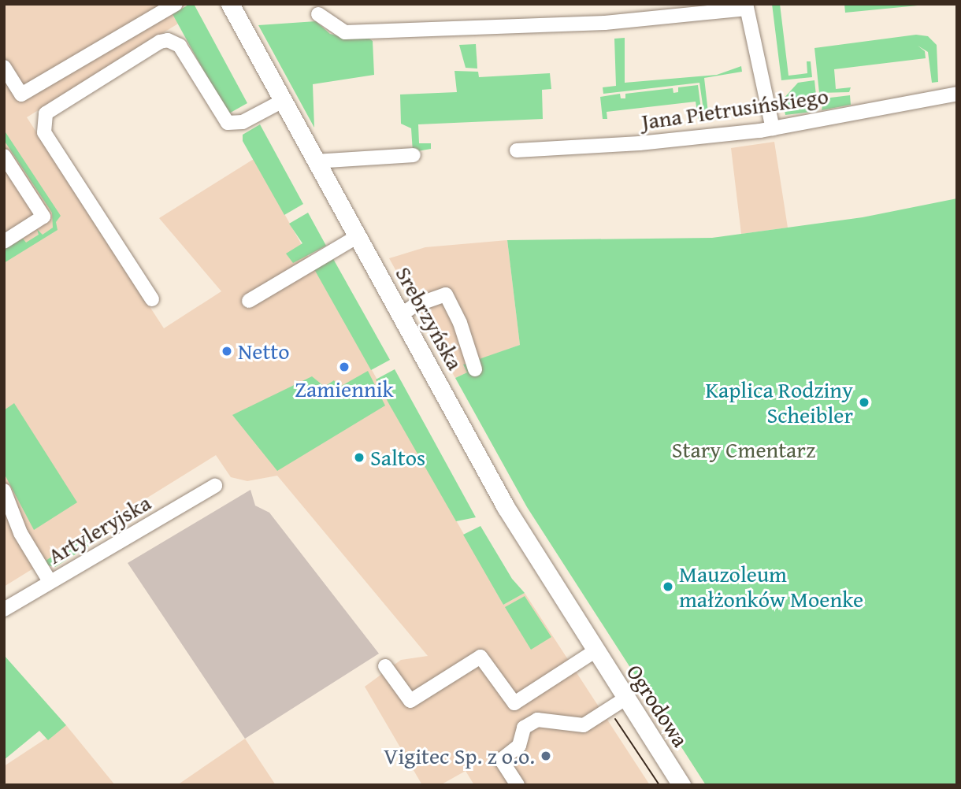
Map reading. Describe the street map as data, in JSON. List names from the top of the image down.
{
  "streets": {
    "main road": ["Srebrzyńska", "Ogrodowa"],
    "street": ["Jana Pietrusińskiego", "Artyleryjska"]
  },
  "crossings": [
    ["Srebrzyńska", "Ogrodowa"]
  ],
  "parks": ["Stary Cmentarz"],
  "places": [
    "Netto",
    "Zamiennik",
    "Kaplica Rodziny Scheibler",
    "Saltos",
    "Mauzoleum małżonków Moenke",
    "Vigitec Sp. z o.o."
  ]
}
